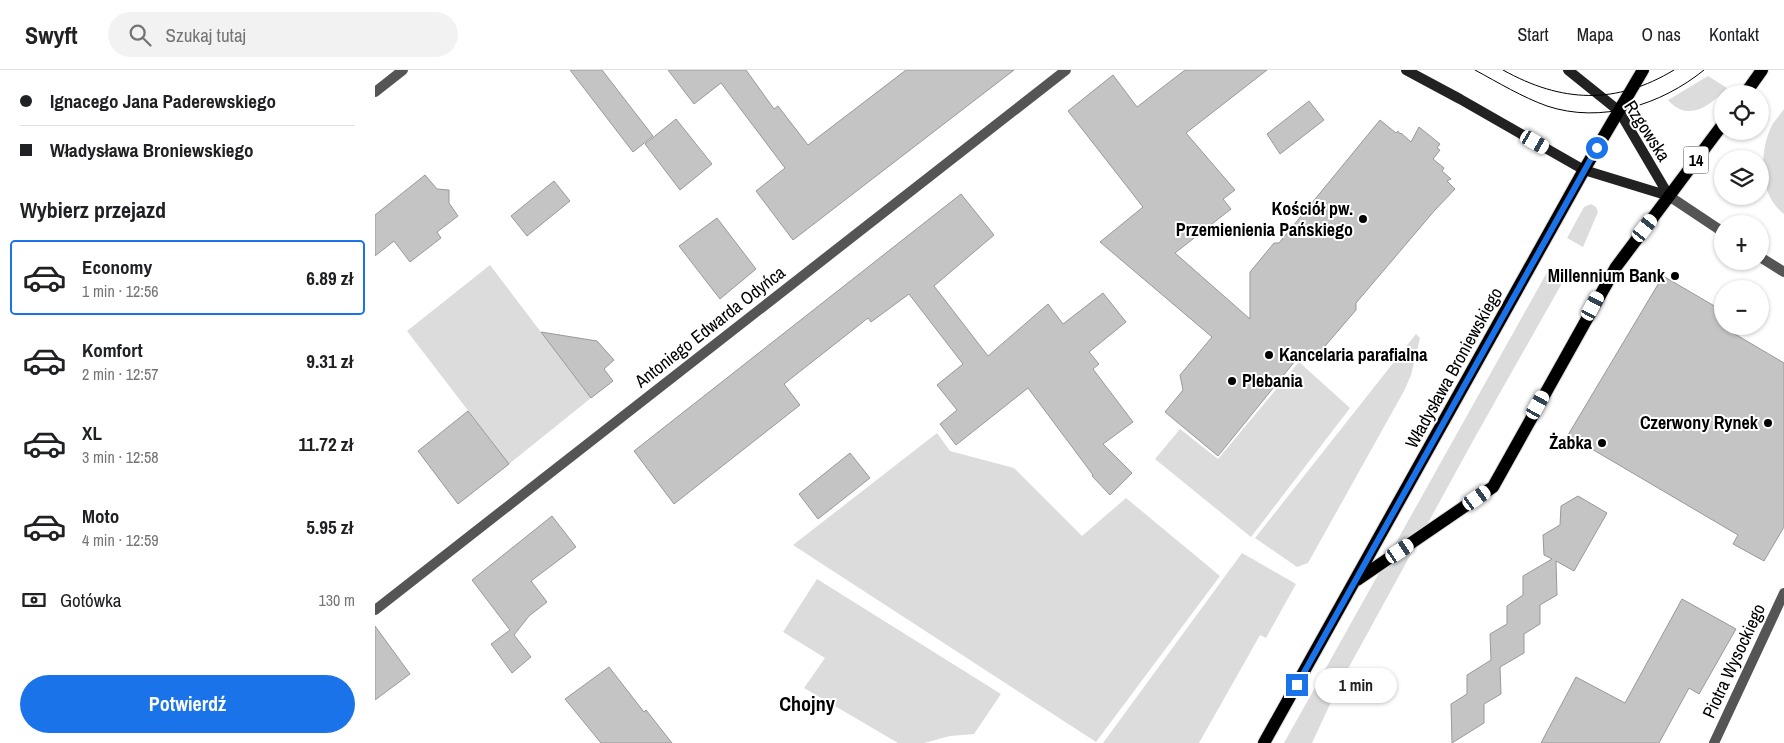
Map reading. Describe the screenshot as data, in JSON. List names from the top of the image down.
{
  "streets": {
    "main road": ["Rzgowska", "14", "Władysława Broniewskiego"],
    "street": ["Antoniego Edwarda Odyńca", "Piotra Wysockiego"]
  },
  "crossings": [
    ["Rzgowska", "14"],
    ["Rzgowska", "Władysława Broniewskiego"],
    ["14", "Władysława Broniewskiego"]
  ],
  "districts": ["Chojny"],
  "places": [
    "Kościół pw. Przemienienia Pańskiego",
    "Millennium Bank",
    "Kancelaria parafialna",
    "Plebania",
    "Czerwony Rynek",
    "Żabka"
  ],
  "page": {
    "header": "Swyft",
    "search": "Szukaj tutaj",
    "nav": [
      "Start",
      "Mapa",
      "O nas",
      "Kontakt"
    ],
    "banner": ["Ignacego Jana Paderewskiego", "Władysława Broniewskiego"],
    "map_buttons": ["+", "−"],
    "heading": "Wybierz przejazd",
    "list": [
      {
        "name": "Economy",
        "note": "1 min · 12:56",
        "value": "6.89 zł"
      },
      {
        "name": "Komfort",
        "note": "2 min · 12:57",
        "value": "9.31 zł"
      },
      {
        "name": "XL",
        "note": "3 min · 12:58",
        "value": "11.72 zł"
      },
      {
        "name": "Moto",
        "note": "4 min · 12:59",
        "value": "5.95 zł"
      }
    ],
    "pay": ["Gotówka", "130 m"],
    "buttons": "Potwierdź",
    "bubble": "1 min"
  }
}
